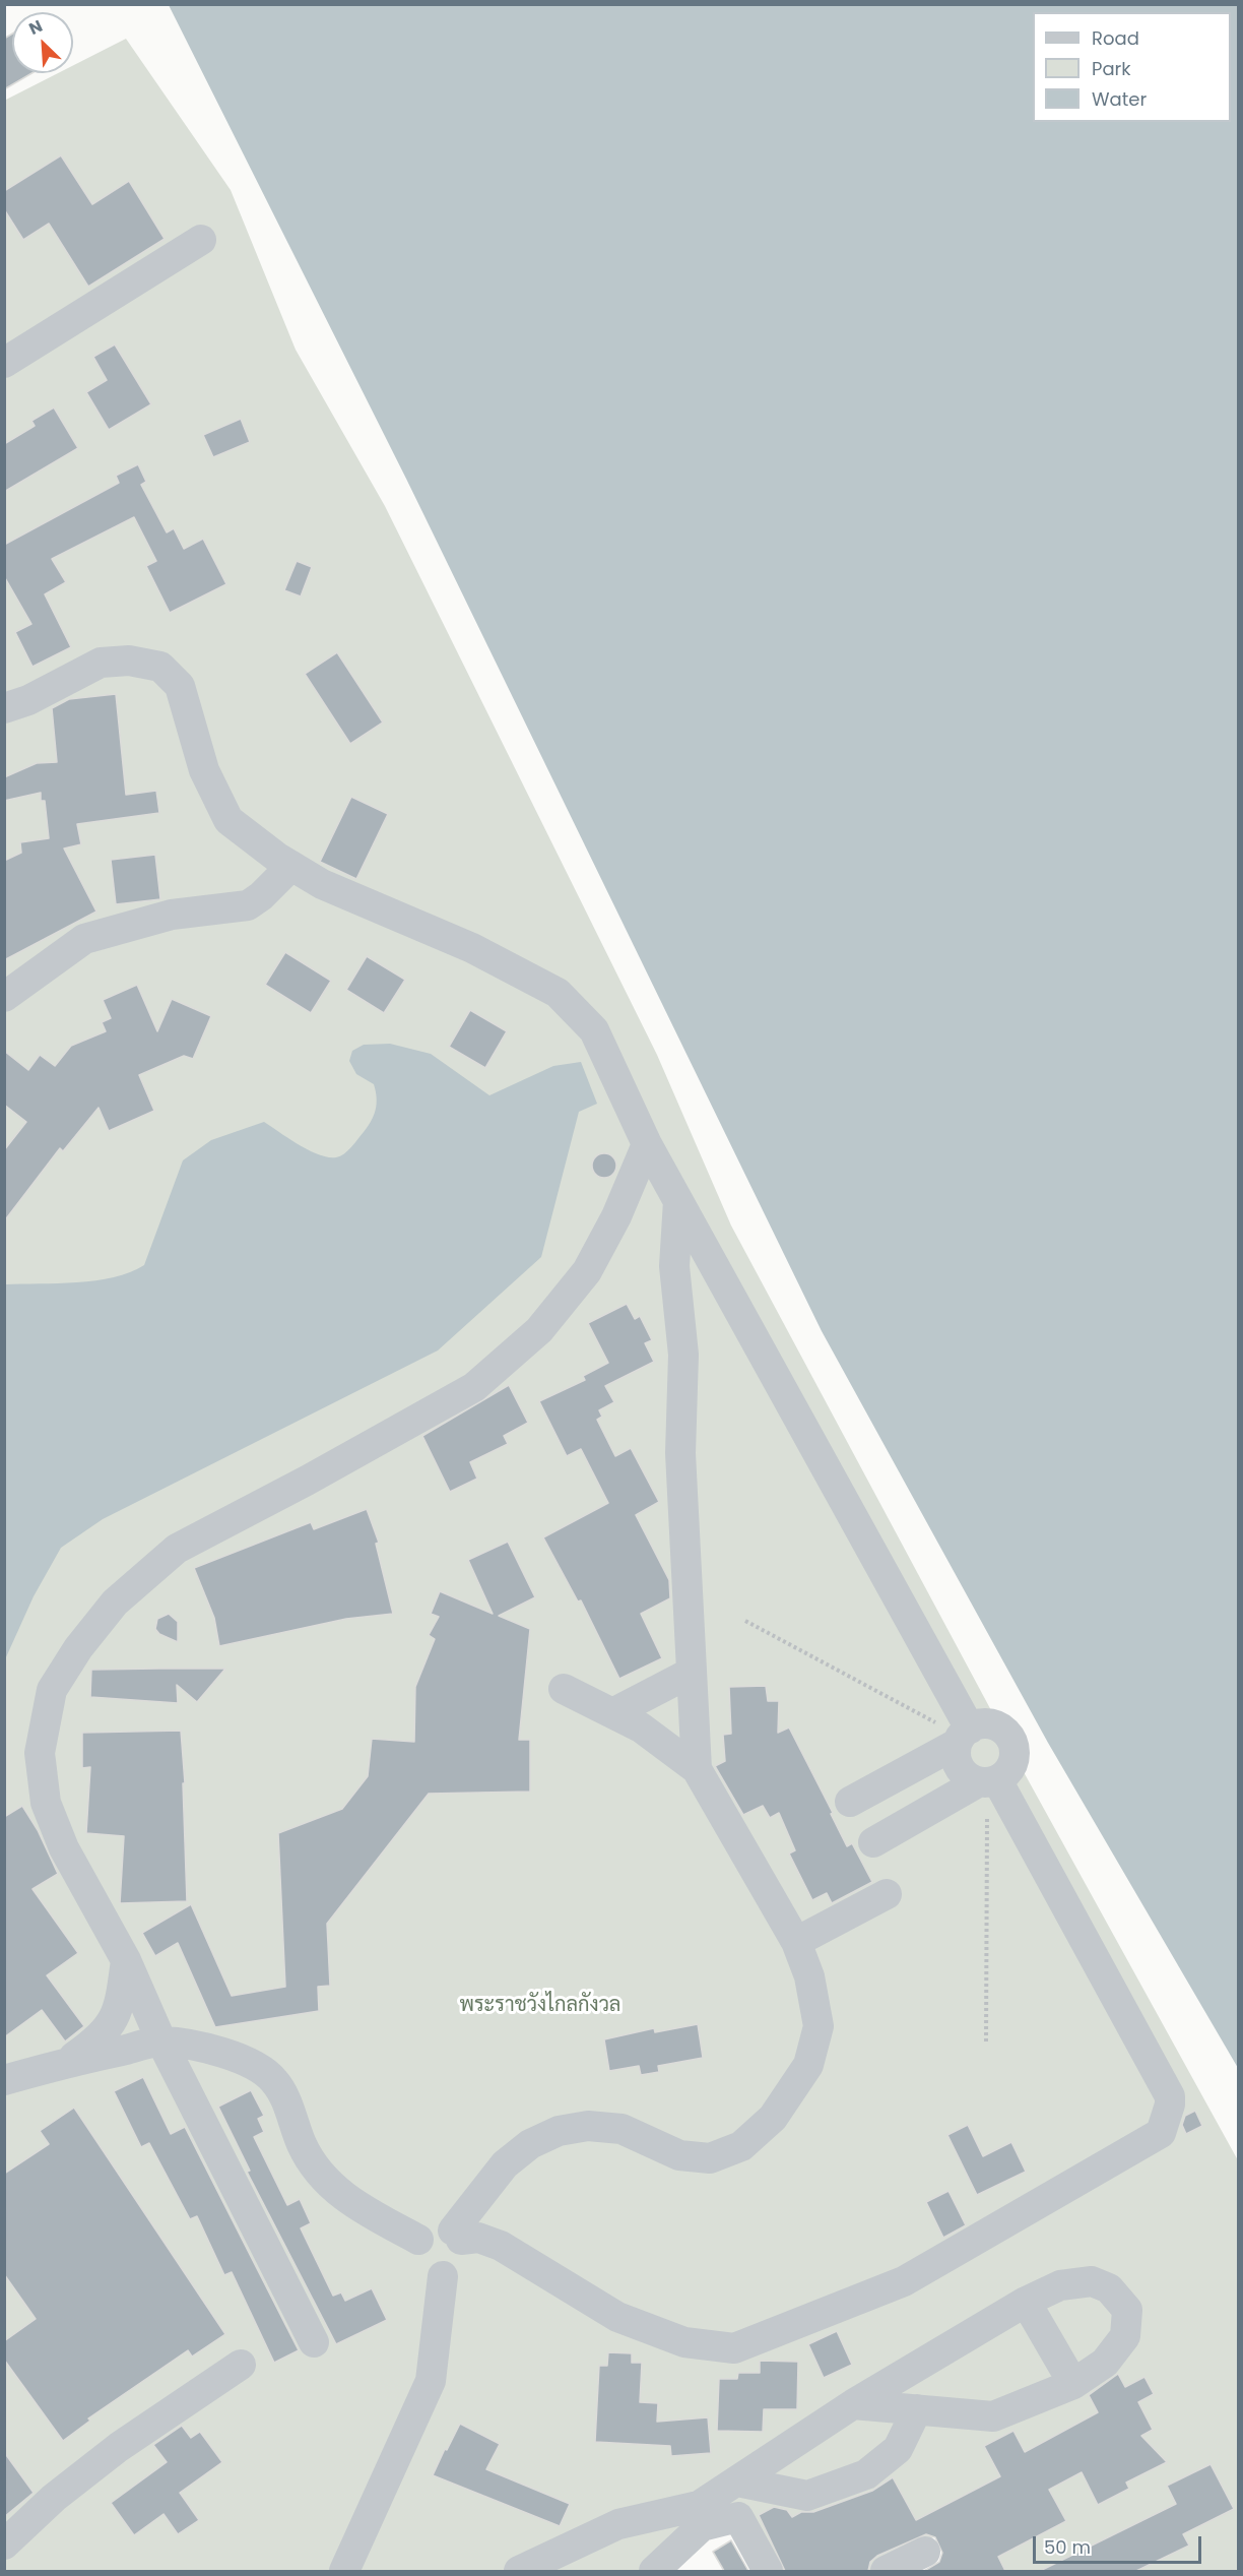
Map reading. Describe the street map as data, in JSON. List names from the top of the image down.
{
  "parks": ["พระราชวังไกลกังวล"],
  "legend": ["Road", "Park", "Water"],
  "scale_bar": "50 m",
  "north": "top left"
}
